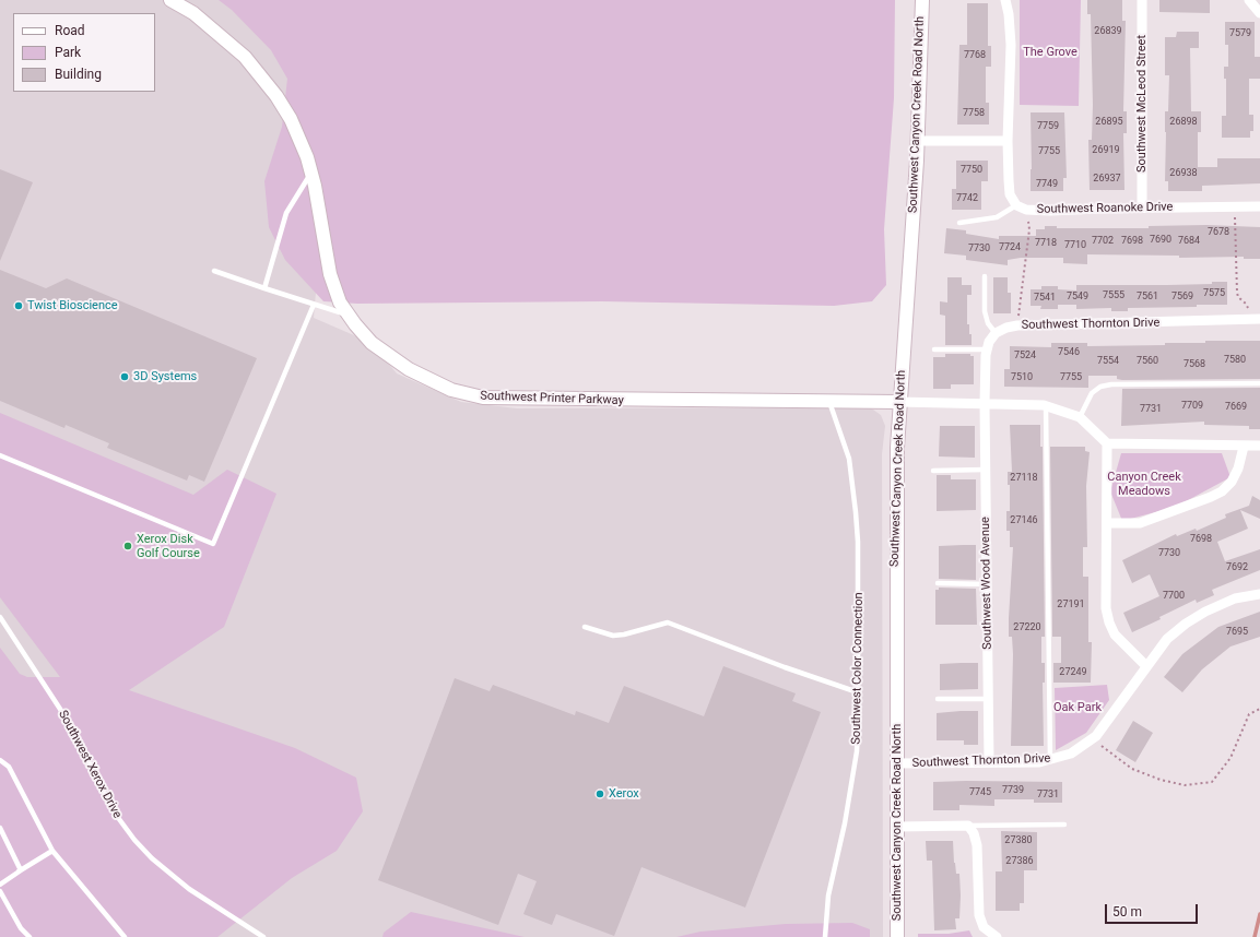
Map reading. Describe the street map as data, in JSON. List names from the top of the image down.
{
  "streets": {
    "street": [
      "Southwest McLeod Street",
      "Southwest Canyon Creek Road North",
      "Southwest Roanoke Drive",
      "Southwest Thornton Drive",
      "Southwest Printer Parkway",
      "Southwest Wood Avenue"
    ],
    "lane": ["Southwest Color Connection", "Southwest Xerox Drive"]
  },
  "crossings": [
    ["Southwest McLeod Street", "Southwest Roanoke Drive"],
    ["Southwest Canyon Creek Road North", "Southwest Thornton Drive"],
    ["Southwest Canyon Creek Road North", "Southwest Printer Parkway"],
    ["Southwest Thornton Drive", "Southwest Wood Avenue"],
    ["Southwest Printer Parkway", "Southwest Color Connection"]
  ],
  "parks": ["The Grove", "Canyon Creek Meadows", "Oak Park"],
  "places": [
    "Twist Bioscience",
    "3D Systems",
    "Xerox Disk Golf Course",
    "Xerox"
  ],
  "house_numbers": [
    "26839",
    "7579",
    "7768",
    "7758",
    "26895",
    "26898",
    "7759",
    "26919",
    "7755",
    "7750",
    "26938",
    "26937",
    "7749",
    "7742",
    "7678",
    "7690",
    "7702",
    "7698",
    "7684",
    "7718",
    "7710",
    "7724",
    "7730",
    "7575",
    "7555",
    "7549",
    "7561",
    "7569",
    "7541",
    "7546",
    "7524",
    "7580",
    "7554",
    "7560",
    "7568",
    "7510",
    "7755",
    "7709",
    "7669",
    "7731",
    "27118",
    "27146",
    "7698",
    "7730",
    "7692",
    "7700",
    "27191",
    "27220",
    "7695",
    "27249",
    "7739",
    "7745",
    "7731",
    "27380",
    "27386"
  ],
  "legend": ["Road", "Park", "Building"],
  "scale_bar": "50 m"
}
